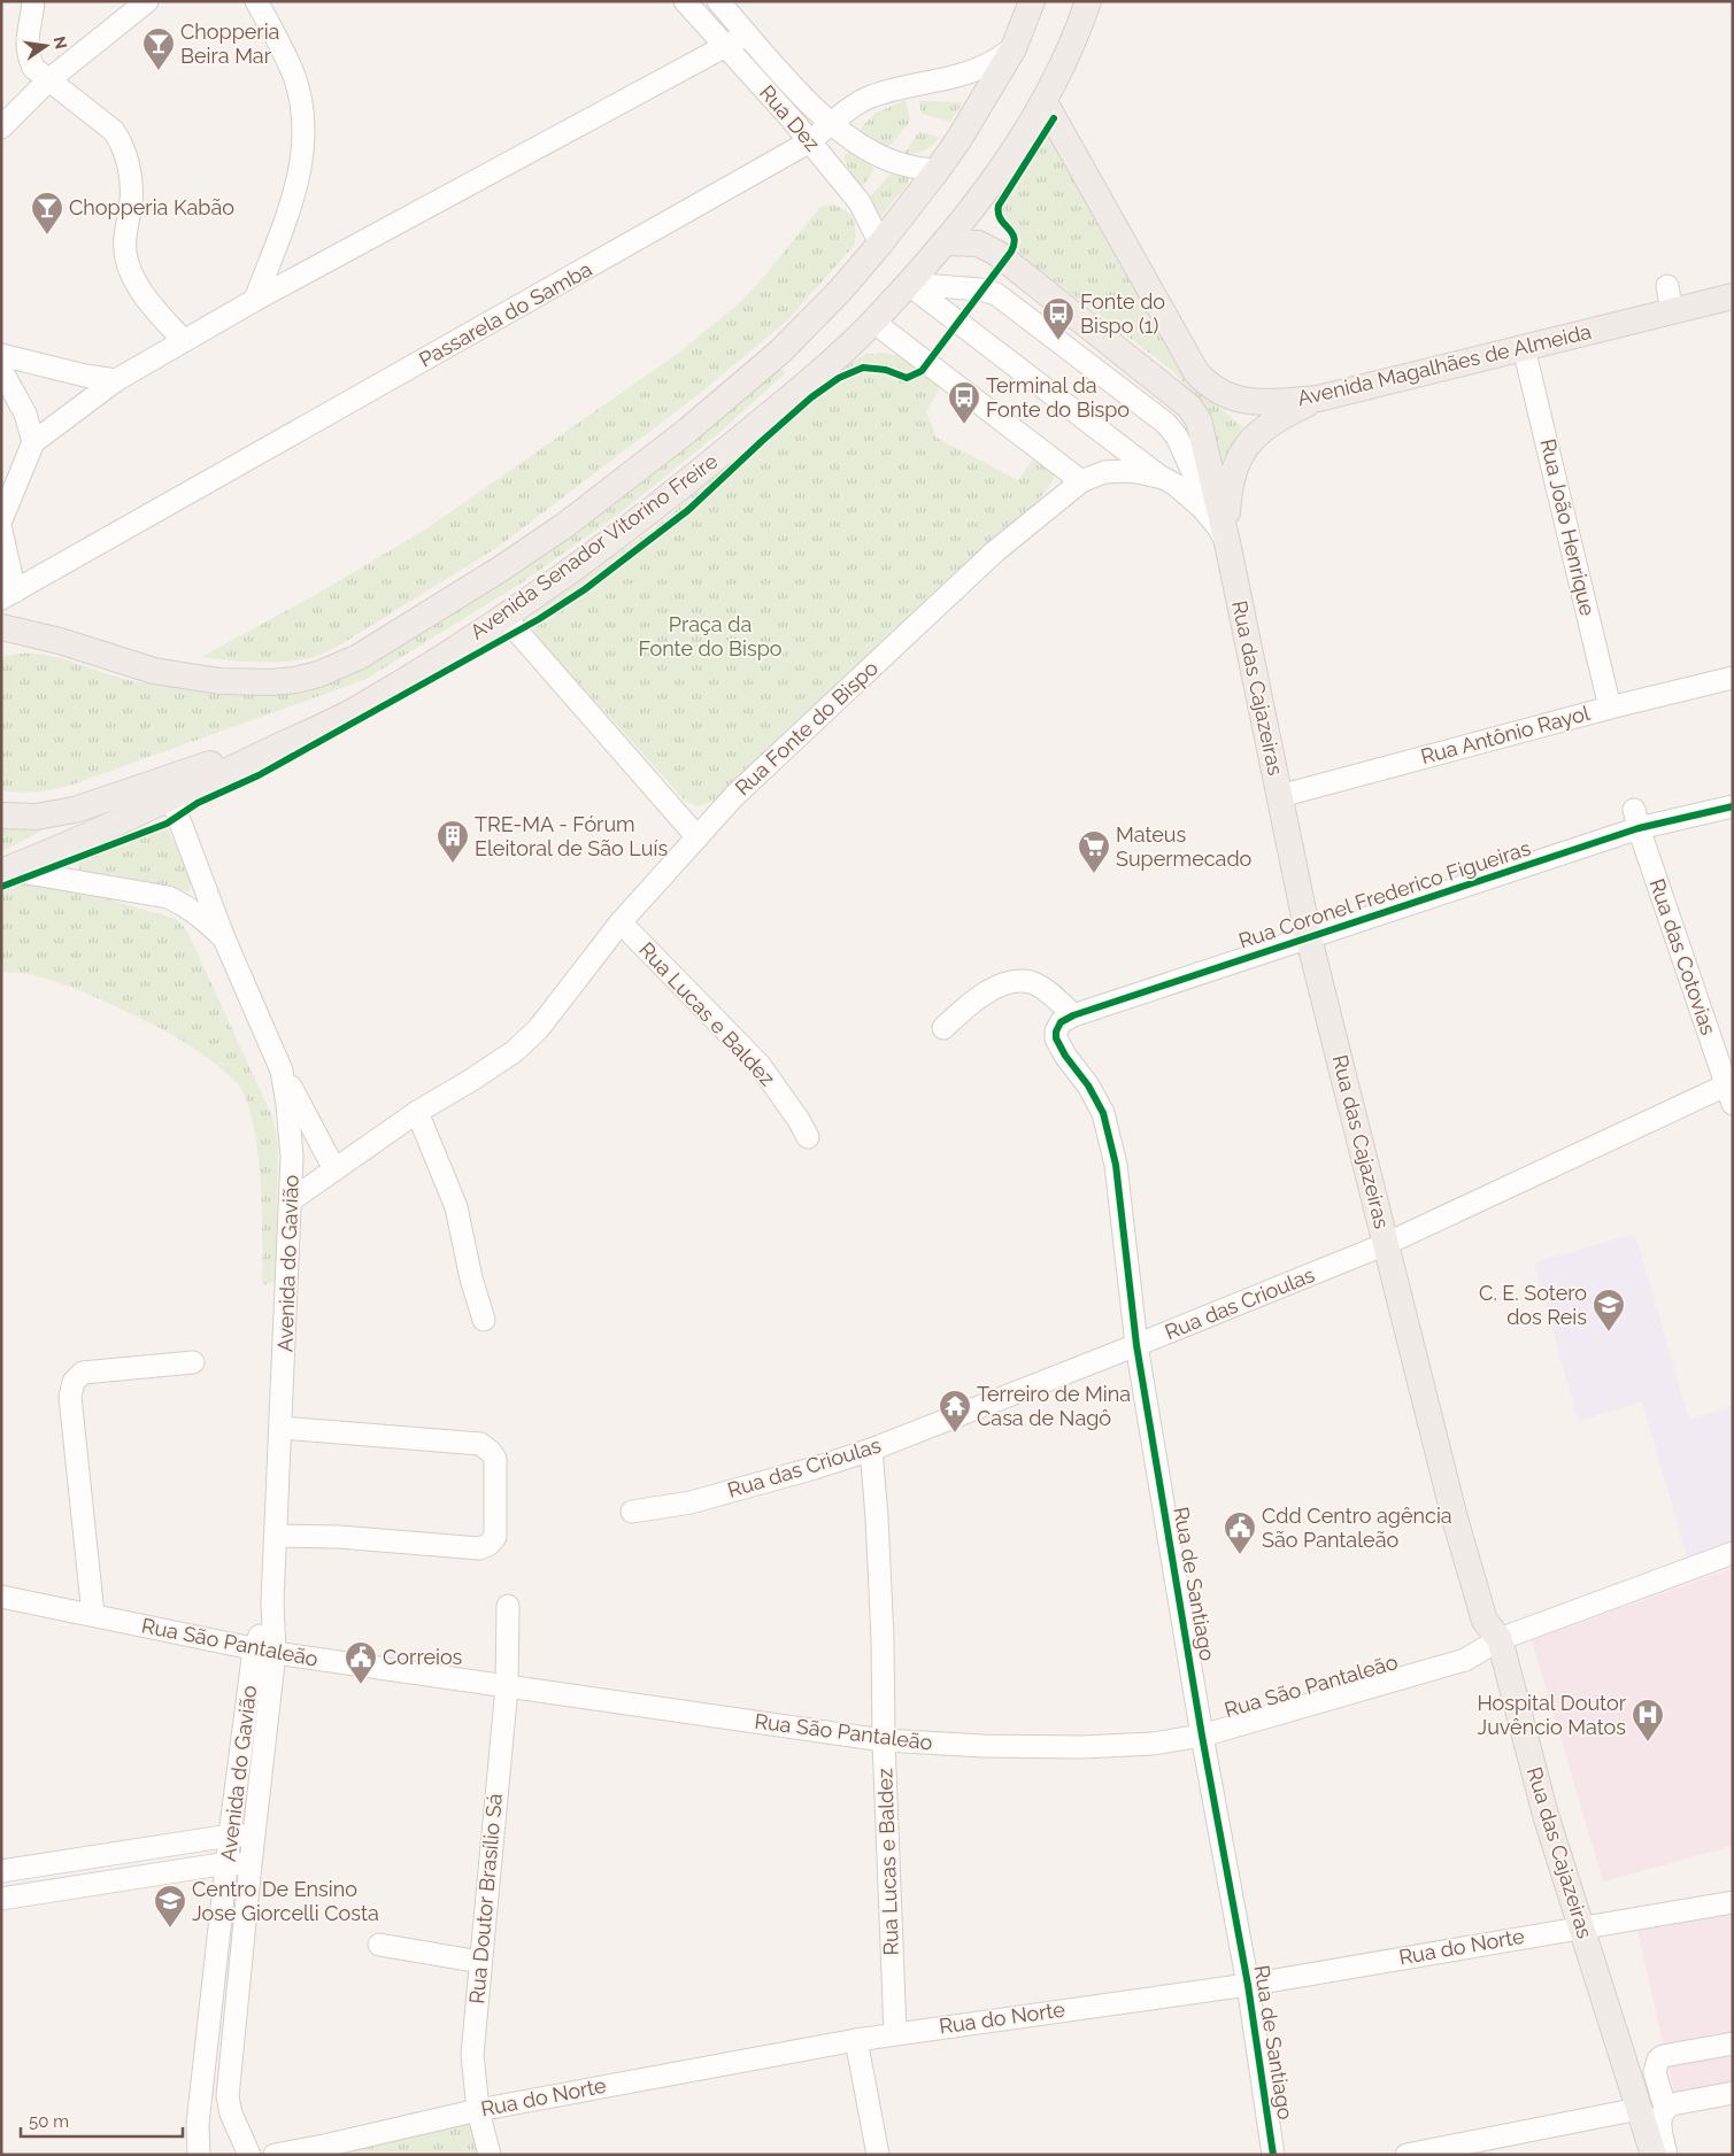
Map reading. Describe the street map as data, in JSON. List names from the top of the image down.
{
  "streets": {
    "main road": ["Avenida Magalhães de Almeida", "Avenida Senador Vitorino Freire", "Rua das Cajazeiras"],
    "street": [
      "Rua Dez",
      "Passarela do Samba",
      "Rua João Henrique",
      "Rua Fonte do Bispo",
      "Rua Antônio Rayol",
      "Rua Coronel Frederico Figueiras",
      "Rua das Cotovias",
      "Rua Lucas e Baldez",
      "Avenida do Gavião",
      "Rua das Crioulas",
      "Rua de Santiago",
      "Rua São Pantaleão",
      "Rua Doutor Brasílio Sá",
      "Rua do Norte"
    ]
  },
  "crossings": [
    ["Rua Dez", "Passarela do Samba"],
    ["Rua Dez", "Avenida Senador Vitorino Freire"],
    ["Passarela do Samba", "Avenida Senador Vitorino Freire"],
    ["Avenida Magalhães de Almeida", "Rua João Henrique"],
    ["Avenida Magalhães de Almeida", "Avenida Senador Vitorino Freire"],
    ["Rua João Henrique", "Rua Antônio Rayol"],
    ["Avenida Senador Vitorino Freire", "Rua das Cajazeiras"],
    ["Avenida Senador Vitorino Freire", "Avenida do Gavião"],
    ["Rua das Cajazeiras", "Rua Fonte do Bispo"],
    ["Rua das Cajazeiras", "Rua Antônio Rayol"],
    ["Rua das Cajazeiras", "Rua Coronel Frederico Figueiras"],
    ["Rua das Cajazeiras", "Rua das Crioulas"],
    ["Rua das Cajazeiras", "Rua São Pantaleão"],
    ["Rua das Cajazeiras", "Rua do Norte"],
    ["Rua Fonte do Bispo", "Rua Lucas e Baldez"],
    ["Rua Fonte do Bispo", "Avenida do Gavião"],
    ["Rua Coronel Frederico Figueiras", "Rua das Cotovias"],
    ["Rua Coronel Frederico Figueiras", "Rua de Santiago"],
    ["Rua das Cotovias", "Rua das Crioulas"],
    ["Rua Lucas e Baldez", "Rua das Crioulas"],
    ["Rua Lucas e Baldez", "Rua São Pantaleão"],
    ["Rua Lucas e Baldez", "Rua do Norte"],
    ["Avenida do Gavião", "Rua São Pantaleão"],
    ["Rua das Crioulas", "Rua de Santiago"],
    ["Rua de Santiago", "Rua São Pantaleão"],
    ["Rua de Santiago", "Rua do Norte"],
    ["Rua São Pantaleão", "Rua Doutor Brasílio Sá"],
    ["Rua Doutor Brasílio Sá", "Rua do Norte"]
  ],
  "parks": ["Praça da Fonte do Bispo"],
  "places": {
    "bar": ["Chopperia Beira Mar", "Chopperia Kabão"],
    "bus stop": ["Fonte do Bispo (1)", "Terminal da Fonte do Bispo"],
    "building": ["TRE-MA - Fórum Eleitoral de São Luís"],
    "supermarket": ["Mateus Supermecado"],
    "school or university": ["C. E. Sotero dos Reis", "Centro De Ensino Jose Giorcelli Costa"],
    "temple": ["Terreiro de Mina Casa de Nagô"],
    "public building": ["Cdd Centro agência São Pantaleão", "Correios"],
    "hospital": ["Hospital Doutor Juvêncio Matos"]
  },
  "scale_bar": "50 m",
  "north": "right"
}
